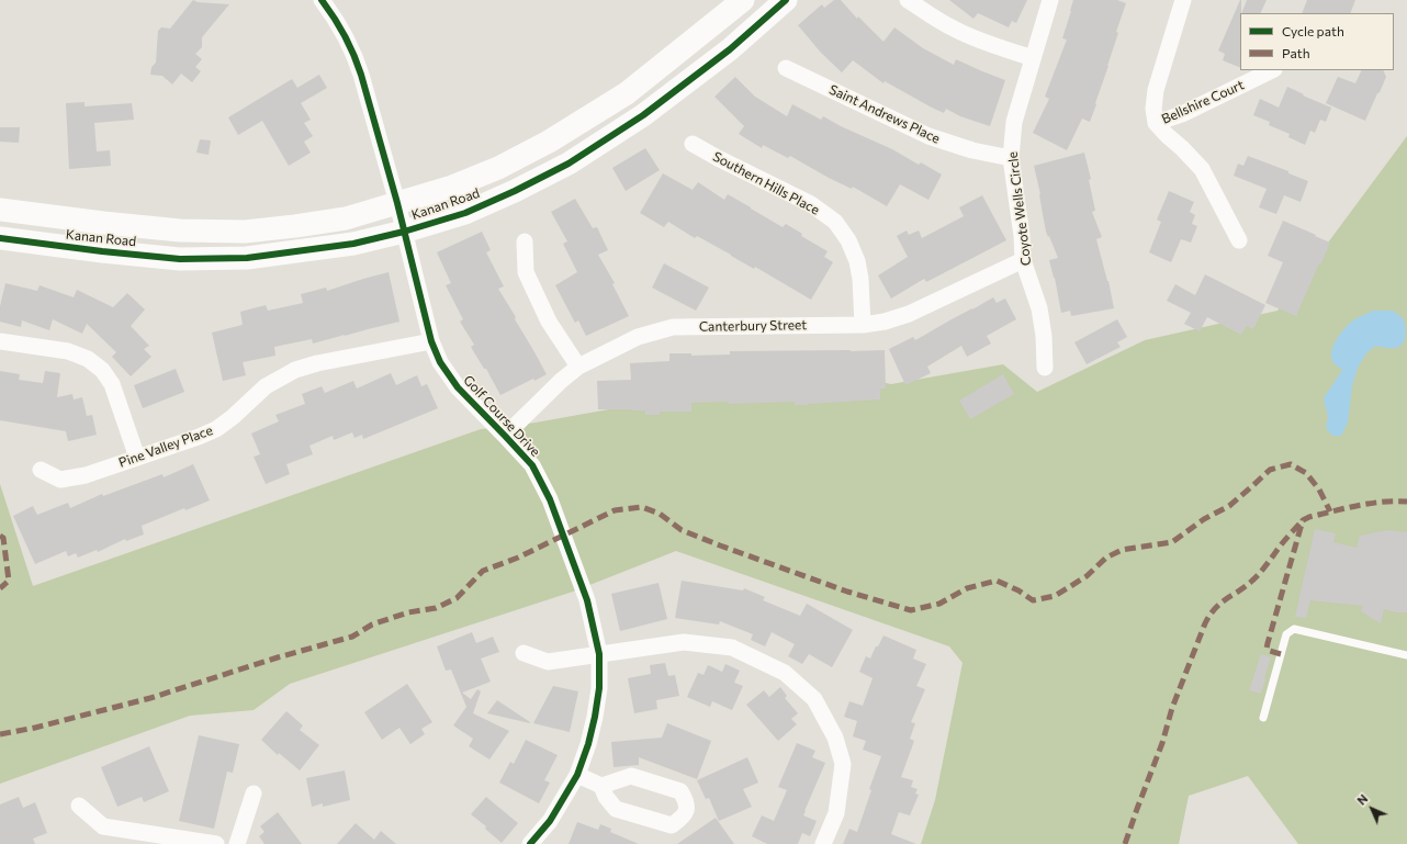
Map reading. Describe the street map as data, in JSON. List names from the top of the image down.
{
  "streets": {
    "main road": ["Kanan Road"],
    "street": [
      "Bellshire Court",
      "Saint Andrews Place",
      "Southern Hills Place",
      "Coyote Wells Circle",
      "Canterbury Street",
      "Golf Course Drive",
      "Pine Valley Place"
    ]
  },
  "crossings": [
    ["Saint Andrews Place", "Coyote Wells Circle"],
    ["Southern Hills Place", "Canterbury Street"],
    ["Kanan Road", "Golf Course Drive"],
    ["Coyote Wells Circle", "Canterbury Street"],
    ["Canterbury Street", "Golf Course Drive"],
    ["Golf Course Drive", "Pine Valley Place"]
  ],
  "legend": ["Cycle path", "Path"],
  "north": "top left"
}
